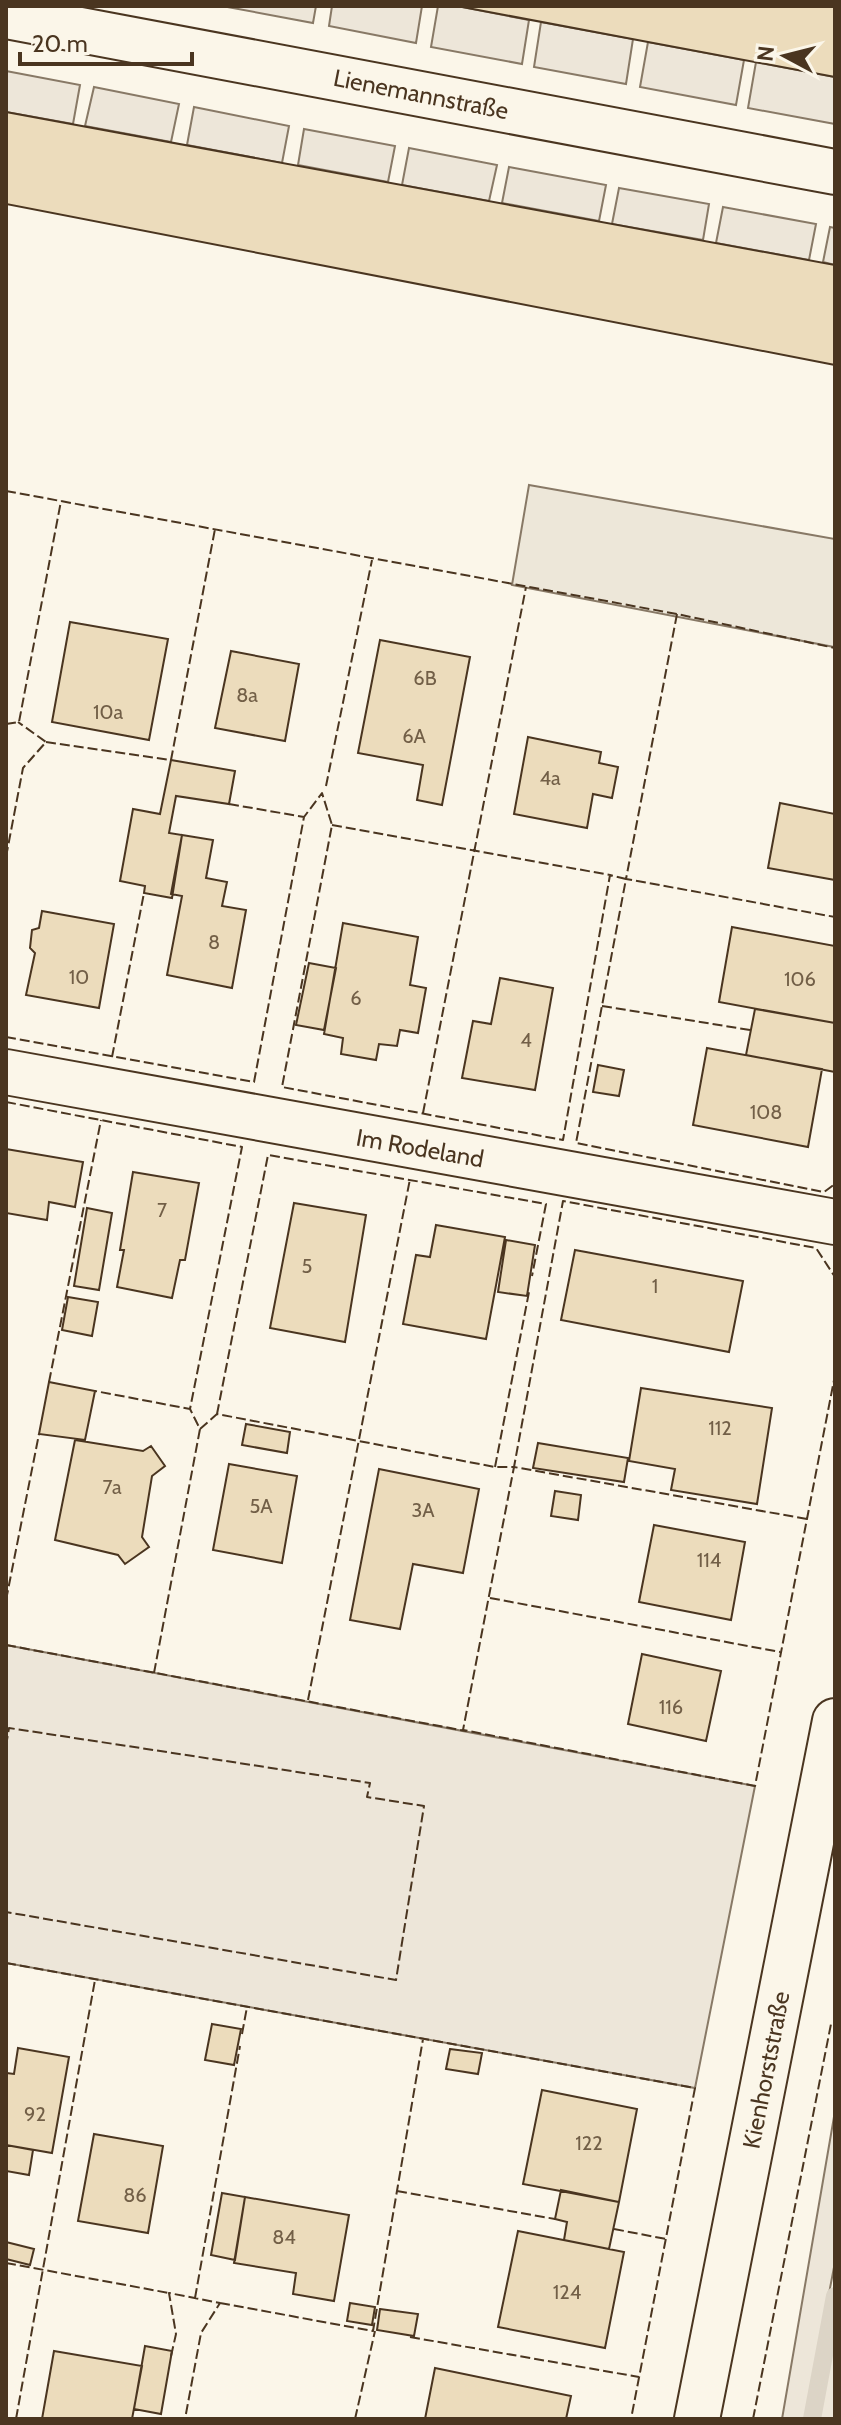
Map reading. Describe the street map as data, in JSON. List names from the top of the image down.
{
  "streets": {
    "street": ["Lienemannstraße", "Im Rodeland", "Kienhorststraße"]
  },
  "house_numbers": [
    "6B",
    "8a",
    "10a",
    "6A",
    "4a",
    "8",
    "10",
    "106",
    "6",
    "4",
    "108",
    "7",
    "5",
    "1",
    "112",
    "7a",
    "5A",
    "3A",
    "114",
    "116",
    "92",
    "122",
    "86",
    "84",
    "124"
  ],
  "scale_bar": "20 m",
  "north": "left"
}
